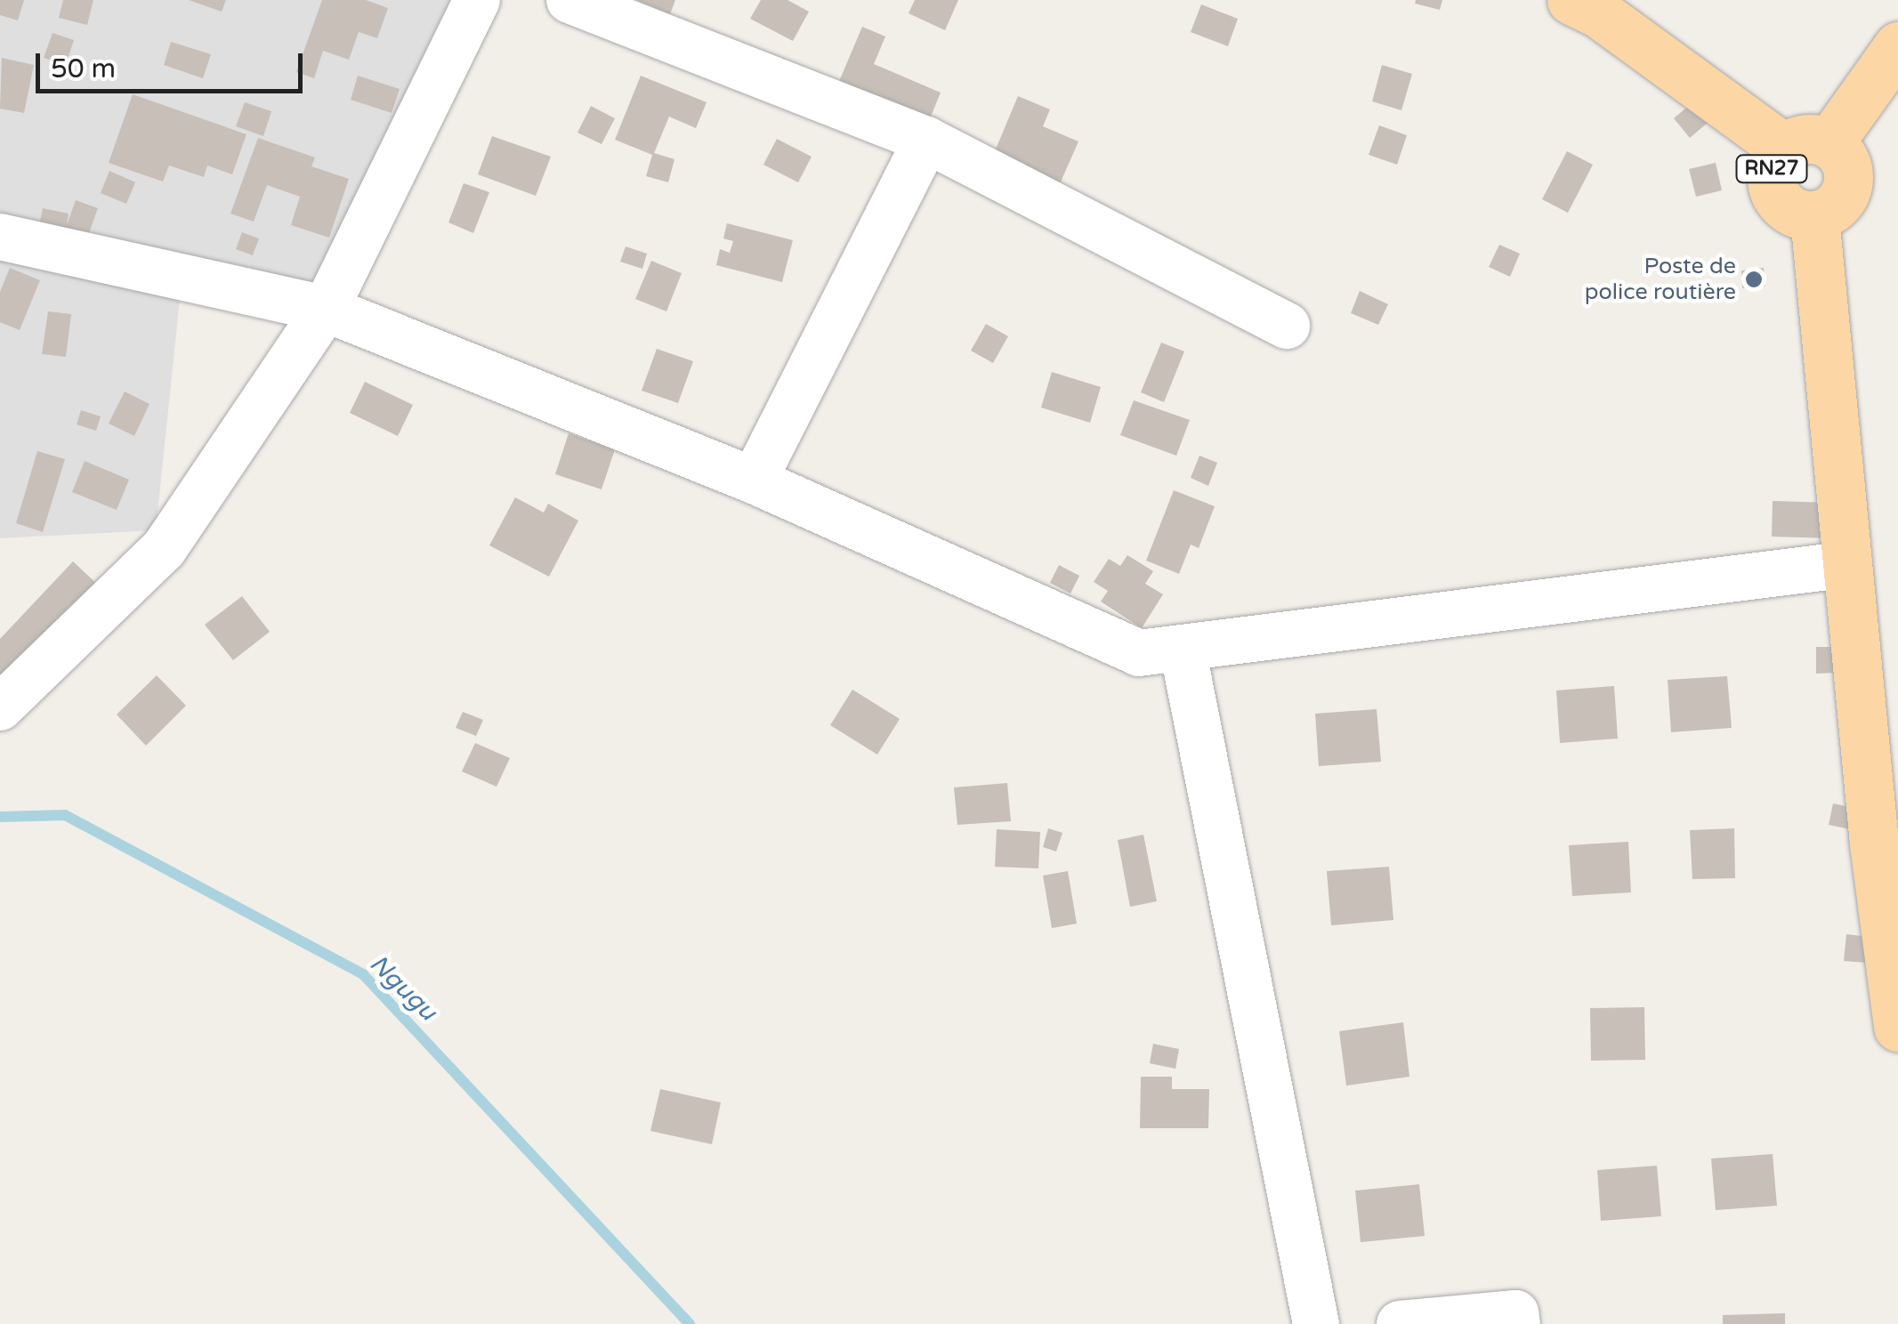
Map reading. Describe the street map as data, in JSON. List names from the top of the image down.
{
  "streets": {
    "main road": ["RN27"]
  },
  "water": ["Ngugu"],
  "places": ["Poste de police routière"],
  "scale_bar": "50 m"
}
